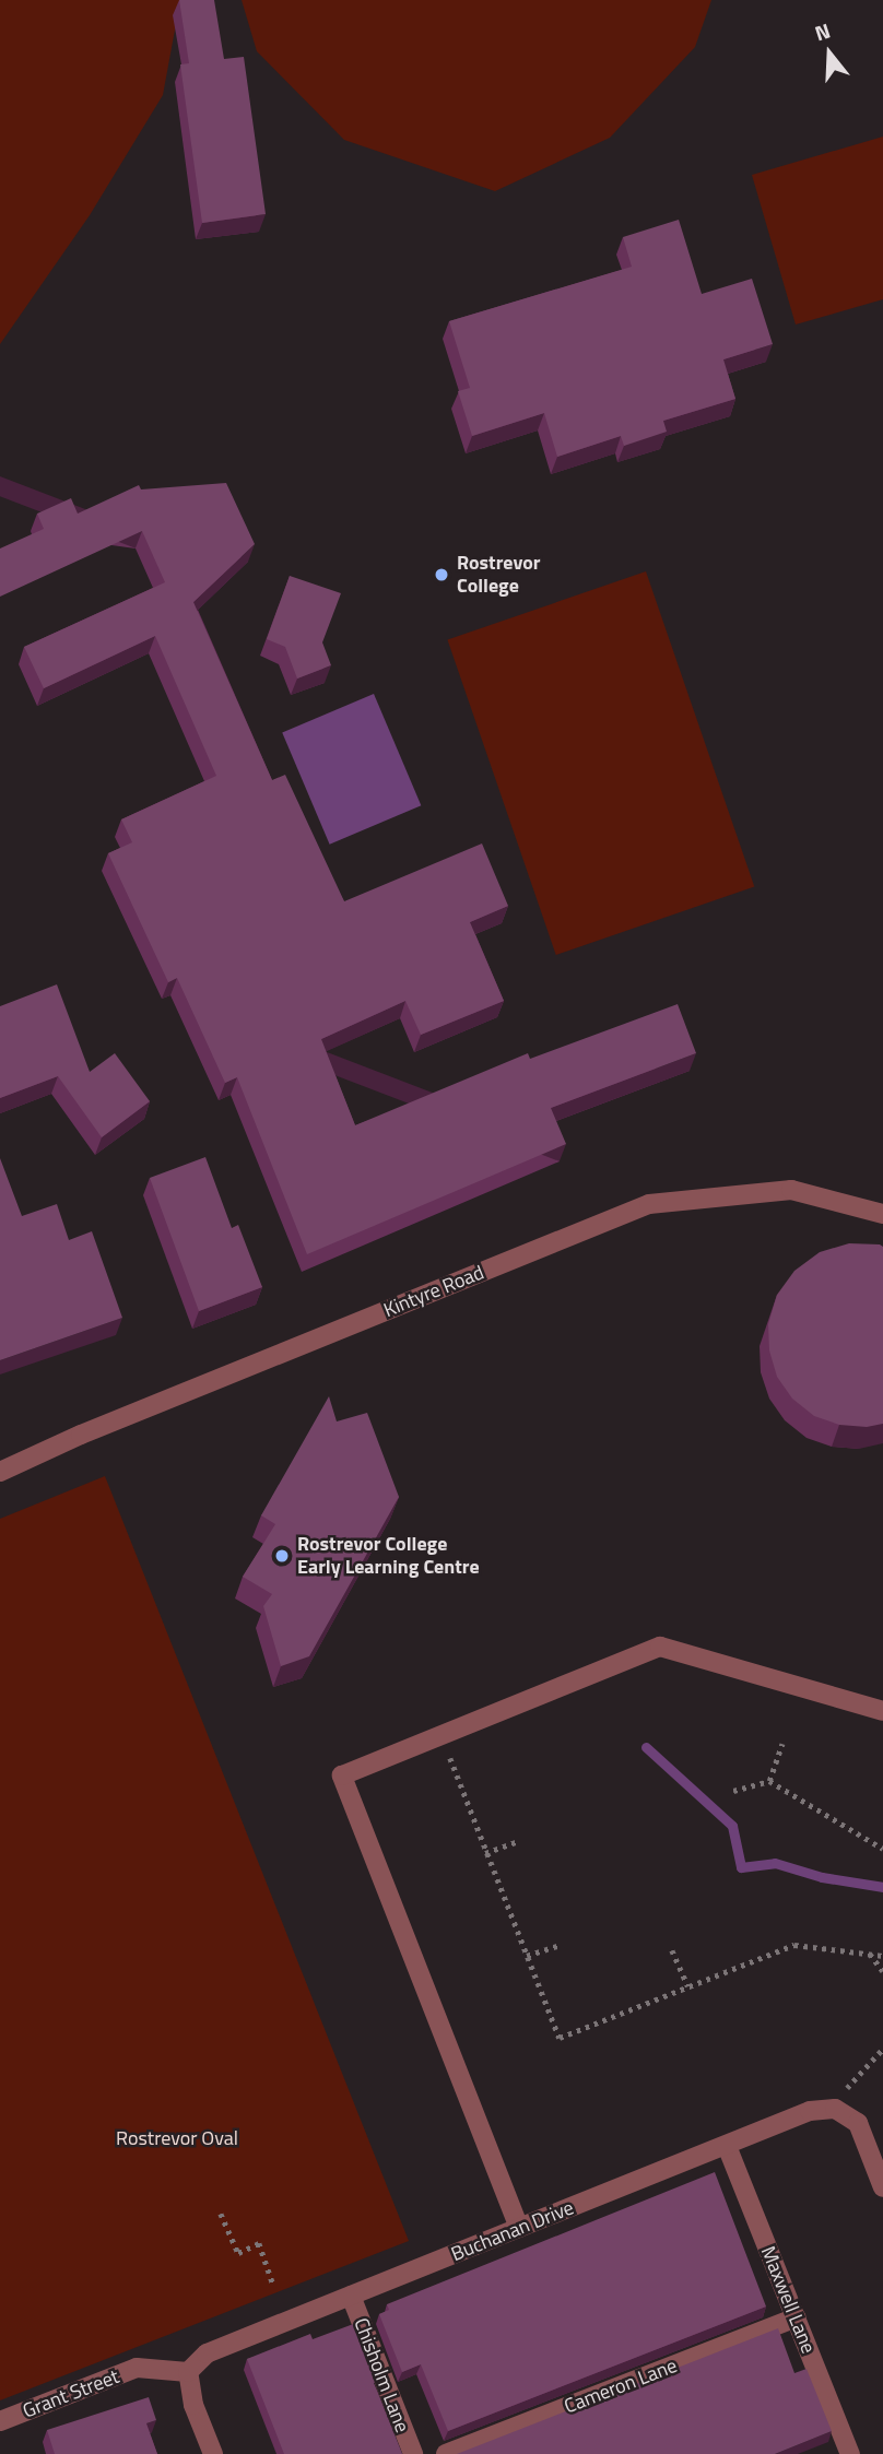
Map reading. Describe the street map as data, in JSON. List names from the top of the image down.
{
  "streets": {
    "street": [
      "Kintyre Road",
      "Buchanan Drive",
      "Maxwell Lane",
      "Chisholm Lane",
      "Cameron Lane",
      "Grant Street"
    ]
  },
  "crossings": [
    ["Buchanan Drive", "Maxwell Lane"],
    ["Buchanan Drive", "Chisholm Lane"],
    ["Buchanan Drive", "Grant Street"],
    ["Maxwell Lane", "Cameron Lane"]
  ],
  "parks": ["Rostrevor Oval"],
  "places": ["Rostrevor College", "Rostrevor College Early Learning Centre"],
  "north": "top"
}
